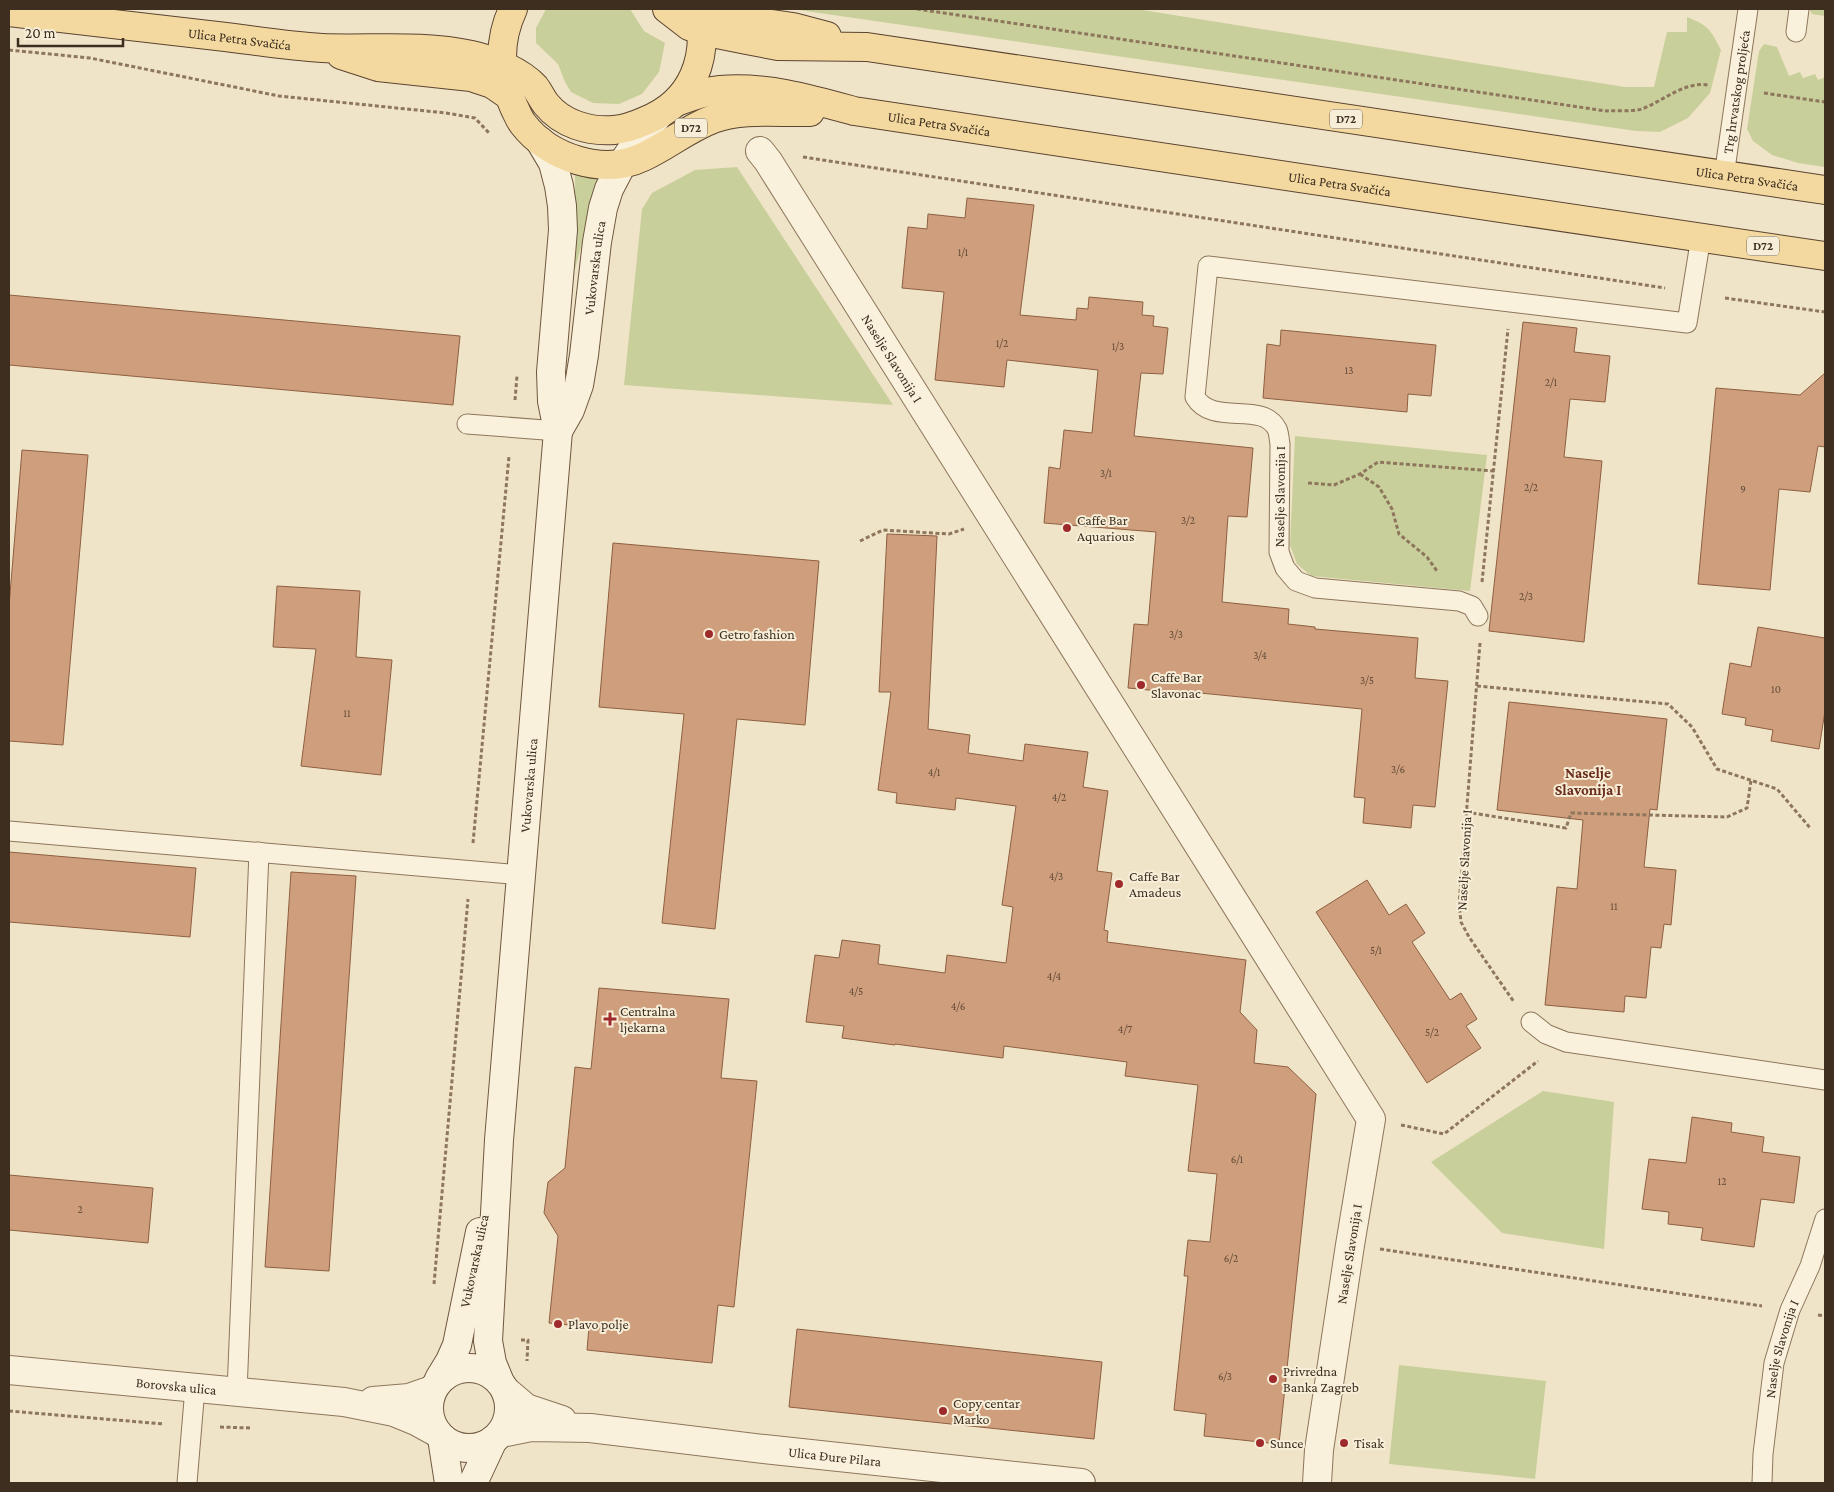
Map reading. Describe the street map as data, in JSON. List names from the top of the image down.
{
  "streets": {
    "main road": ["Ulica Petra Svačića", "D72"],
    "street": [
      "Vukovarska ulica",
      "Naselje Slavonija I",
      "Borovska ulica",
      "Ulica Đure Pilara"
    ],
    "lane": ["Trg hrvatskog proljeća"]
  },
  "crossings": [
    ["Ulica Petra Svačića", "Trg hrvatskog proljeća"],
    ["Ulica Petra Svačića", "D72"],
    ["Ulica Petra Svačića", "Naselje Slavonija I"],
    ["D72", "Vukovarska ulica"],
    ["Vukovarska ulica", "Borovska ulica"],
    ["Vukovarska ulica", "Ulica Đure Pilara"],
    ["Borovska ulica", "Ulica Đure Pilara"]
  ],
  "districts": ["Naselje Slavonija I"],
  "places": {
    "other": [
      "Caffe Bar Aquarious",
      "Getro fashion",
      "Caffe Bar Slavonac",
      "Caffe Bar Amadeus",
      "Plavo polje",
      "Privredna Banka Zagreb",
      "Copy centar Marko",
      "Sunce",
      "Tisak"
    ],
    "health": ["Centralna ljekarna"]
  },
  "house_numbers": [
    "1/1",
    "1/2",
    "1/3",
    "13",
    "2/1",
    "3/1",
    "2/2",
    "9",
    "3/2",
    "2/3",
    "3/3",
    "3/4",
    "3/5",
    "10",
    "11",
    "3/6",
    "4/1",
    "4/2",
    "4/3",
    "11",
    "5/1",
    "4/4",
    "4/5",
    "4/6",
    "4/7",
    "5/2",
    "6/1",
    "12",
    "2",
    "6/2",
    "6/3"
  ],
  "scale_bar": "20 m"
}
